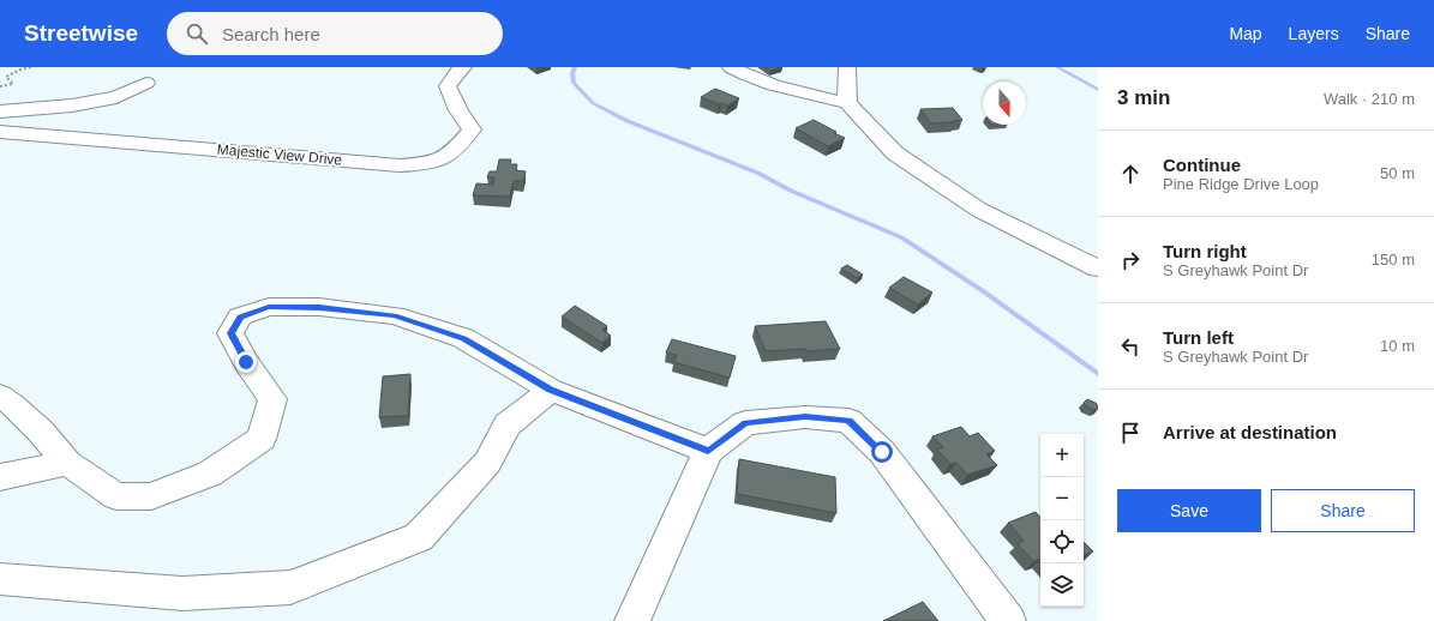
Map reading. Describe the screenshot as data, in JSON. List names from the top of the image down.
{
  "streets": {
    "street": ["Majestic View Drive"]
  },
  "north": "bottom",
  "page": {
    "header": "Streetwise",
    "search": "Search here",
    "nav": ["Map", "Layers", "Share"],
    "heading": ["3 min", "Walk · 210 m"],
    "list": [
      ["Continue", "Pine Ridge Drive Loop", "50 m"],
      ["Turn right", "S Greyhawk Point Dr", "150 m"],
      ["Turn left", "S Greyhawk Point Dr", "10 m"],
      "Arrive at destination"
    ],
    "map_buttons": ["+", "−"],
    "buttons": ["Save", "Share"]
  }
}
